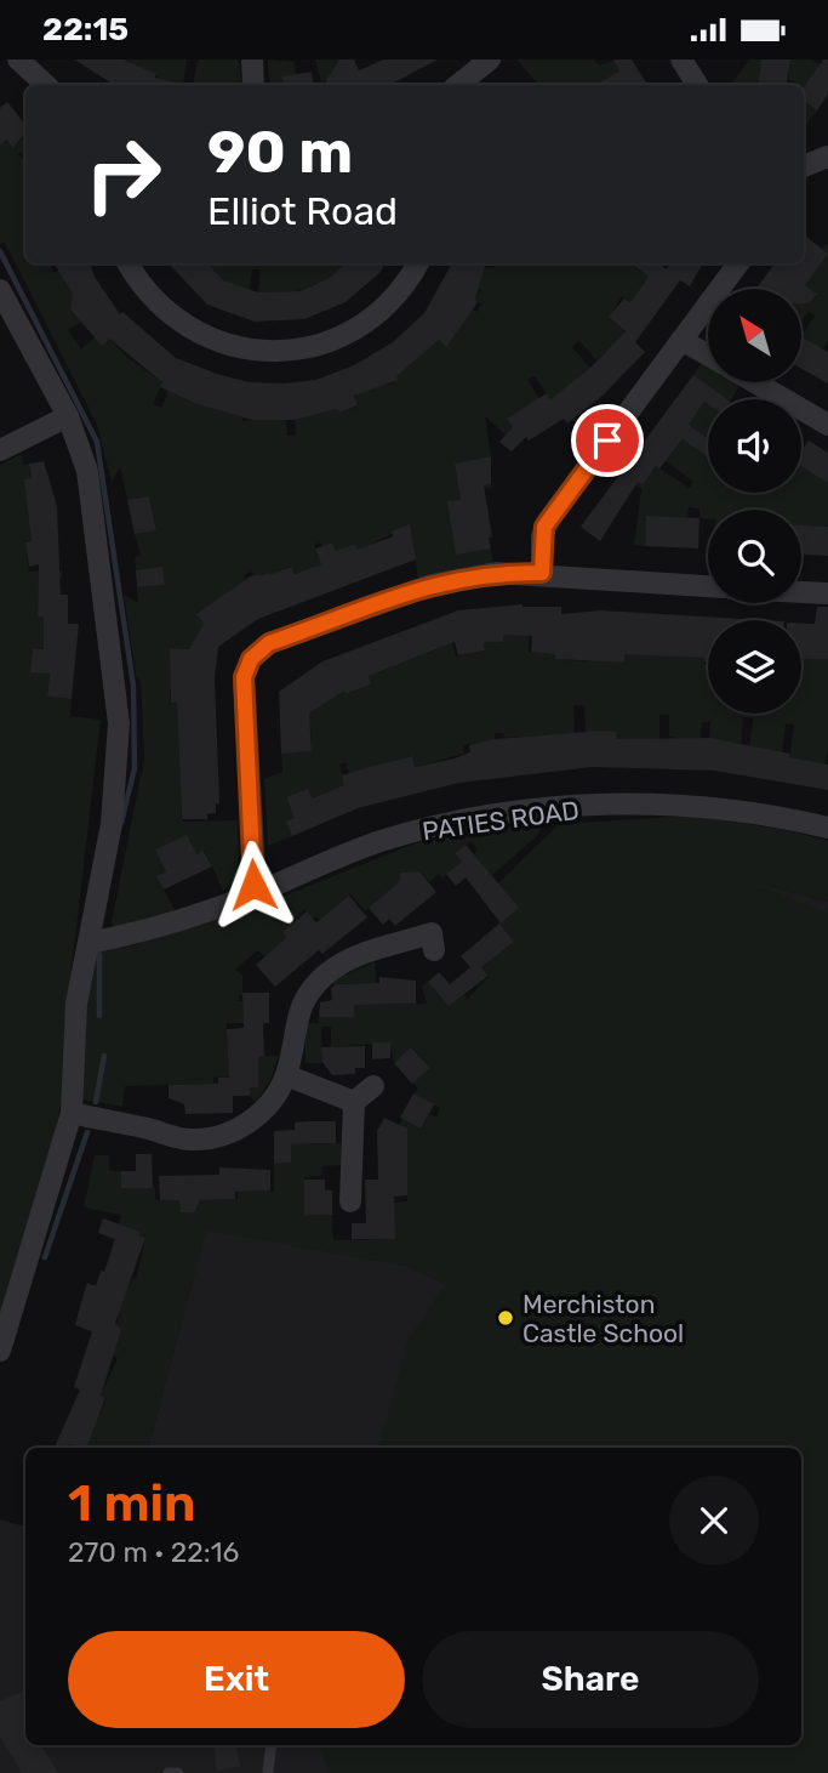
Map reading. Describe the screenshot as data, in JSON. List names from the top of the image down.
{
  "streets": {
    "street": ["PATIES ROAD"]
  },
  "places": ["Merchiston Castle School"],
  "north": "top left",
  "page": {
    "status": "22:15",
    "turn": ["90 m", "Elliot Road"],
    "heading": ["1 min", "270 m · 22:16"],
    "buttons": ["Exit", "Share"]
  }
}
